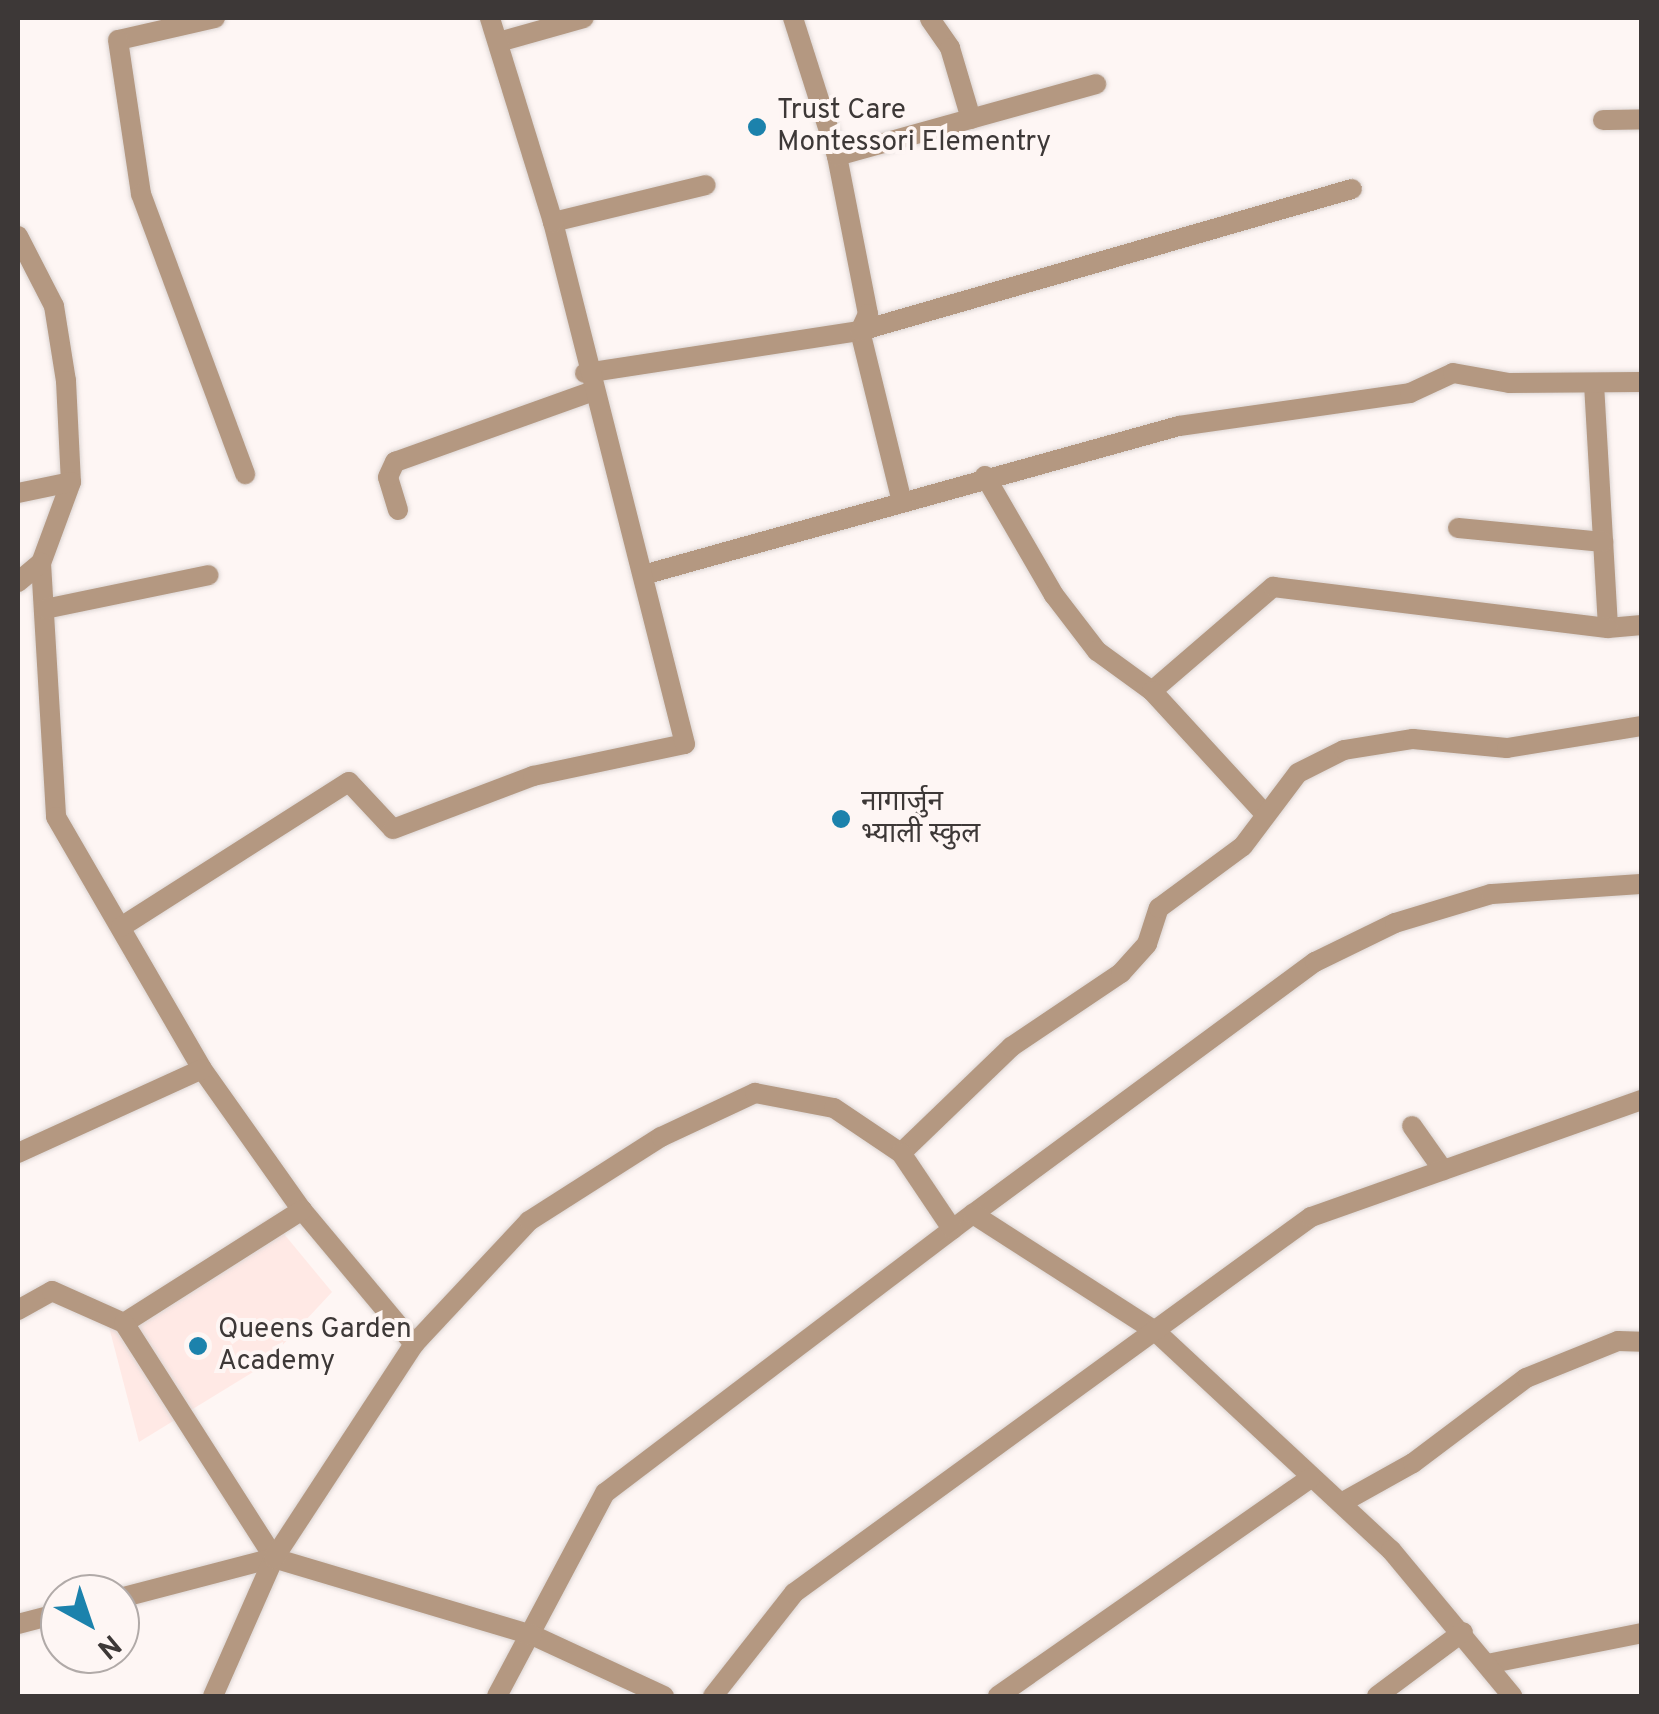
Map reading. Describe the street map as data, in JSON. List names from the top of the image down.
{
  "places": ["Trust Care Montessori Elementry", "नागार्जुन भ्याली स्कुल", "Queens Garden Academy"],
  "north": "bottom right"
}
